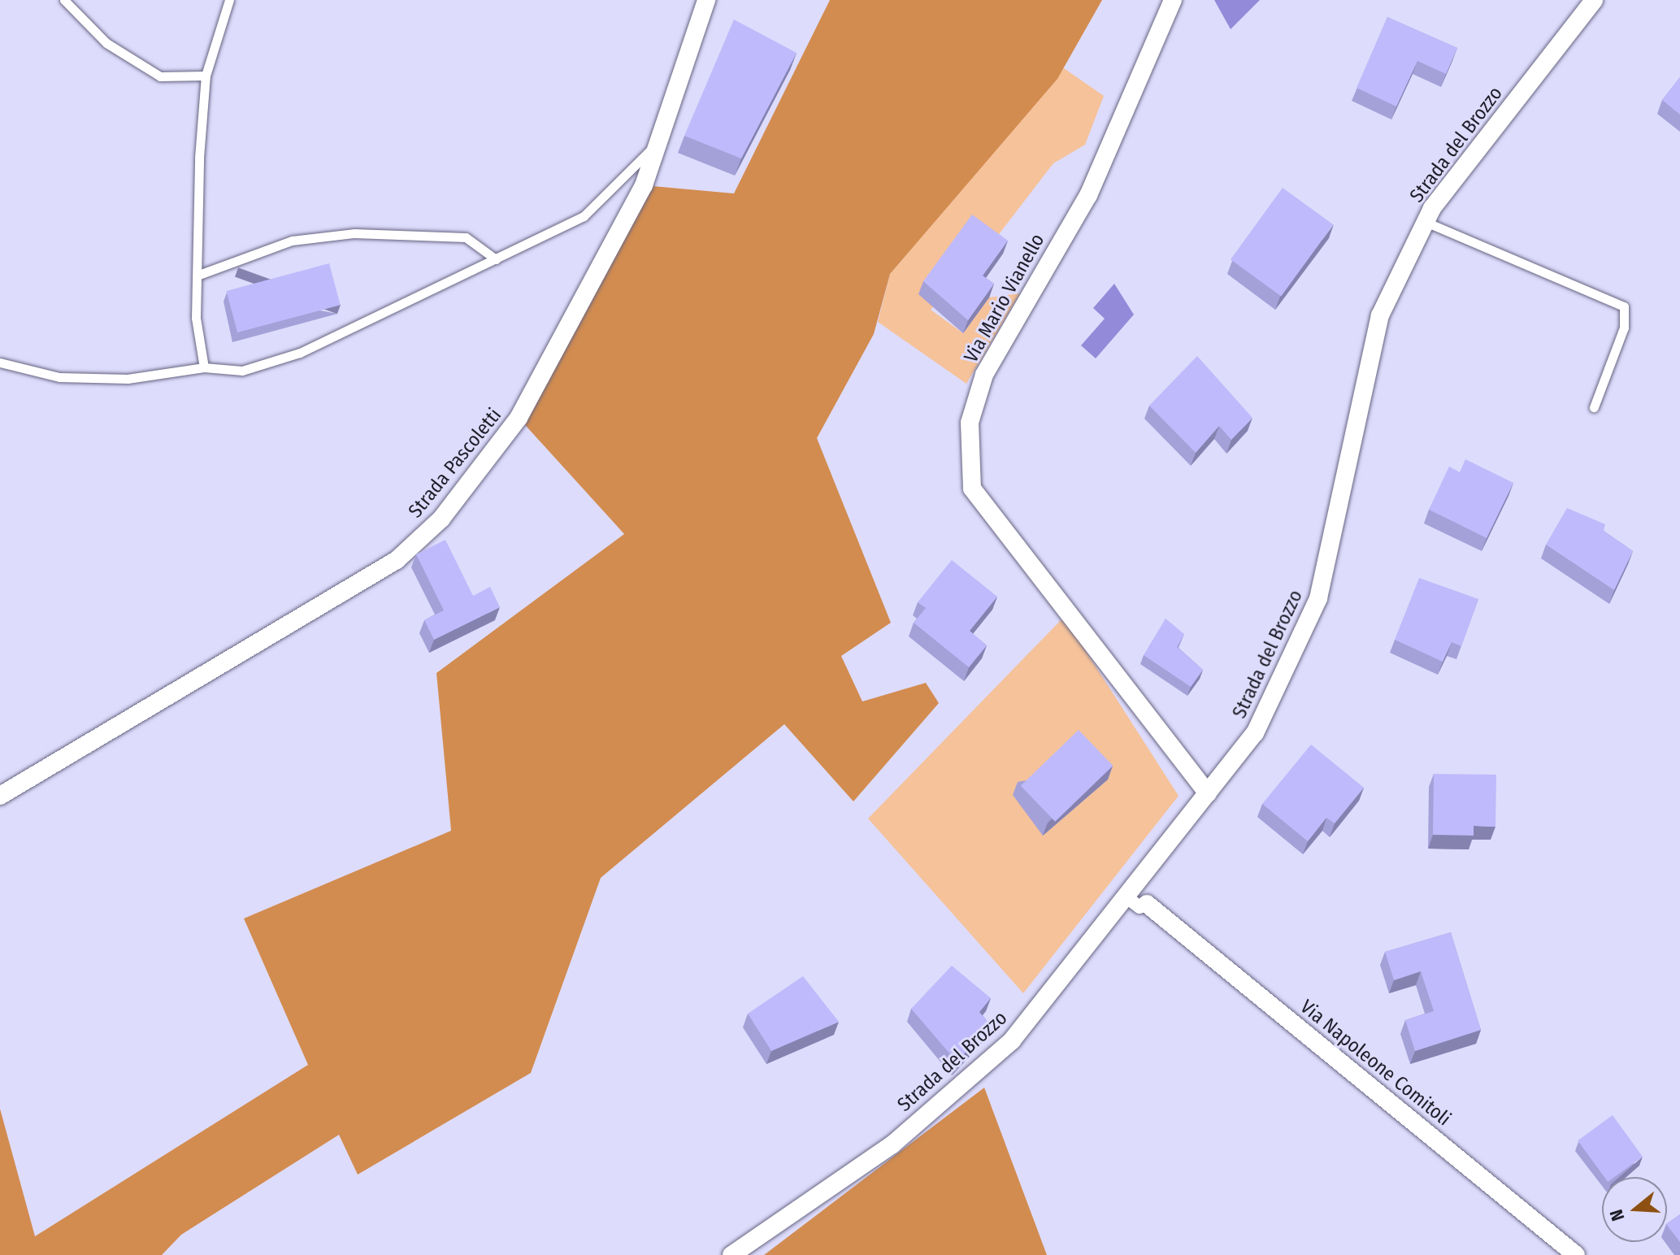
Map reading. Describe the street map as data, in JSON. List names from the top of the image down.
{
  "streets": {
    "street": [
      "Strada del Brozzo",
      "Via Mario Vianello",
      "Strada Pascoletti",
      "Via Napoleone Comitoli"
    ]
  },
  "crossings": [
    ["Strada del Brozzo", "Via Mario Vianello"]
  ],
  "north": "left"
}
